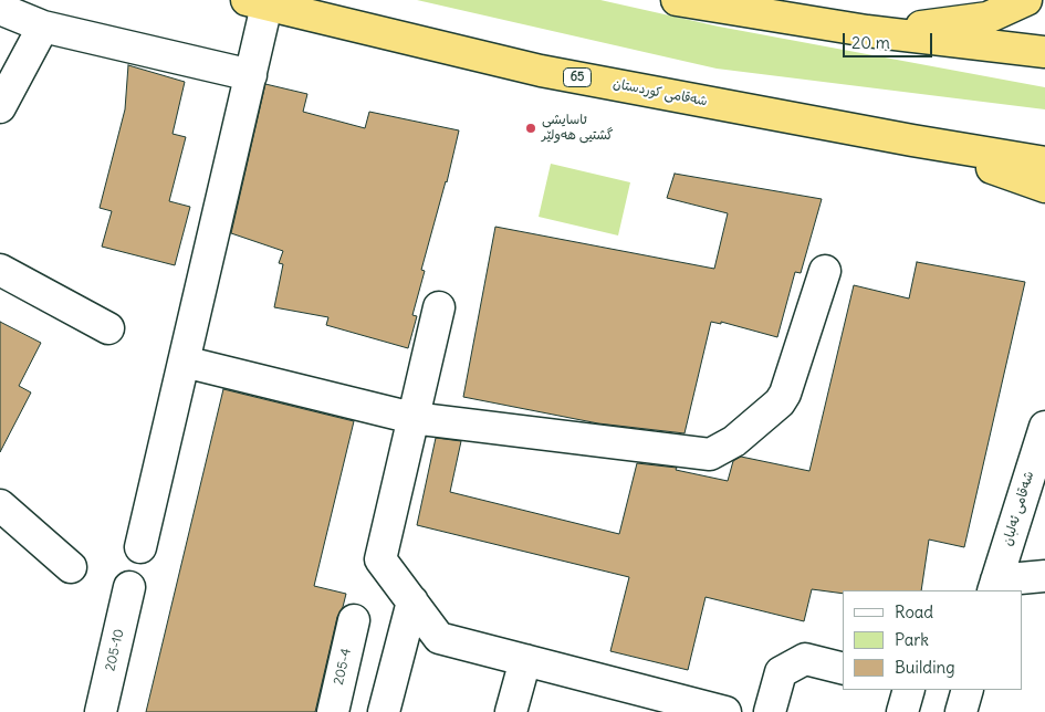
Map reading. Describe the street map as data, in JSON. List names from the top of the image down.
{
  "streets": {
    "highway": ["65", "شەقامی کوردستان"],
    "street": ["شەقامی ئەلبان", "205-10", "205-4"]
  },
  "places": ["ئاسایشی گشتیی هەولێر"],
  "legend": ["Road", "Park", "Building"],
  "scale_bar": "20 m"
}
